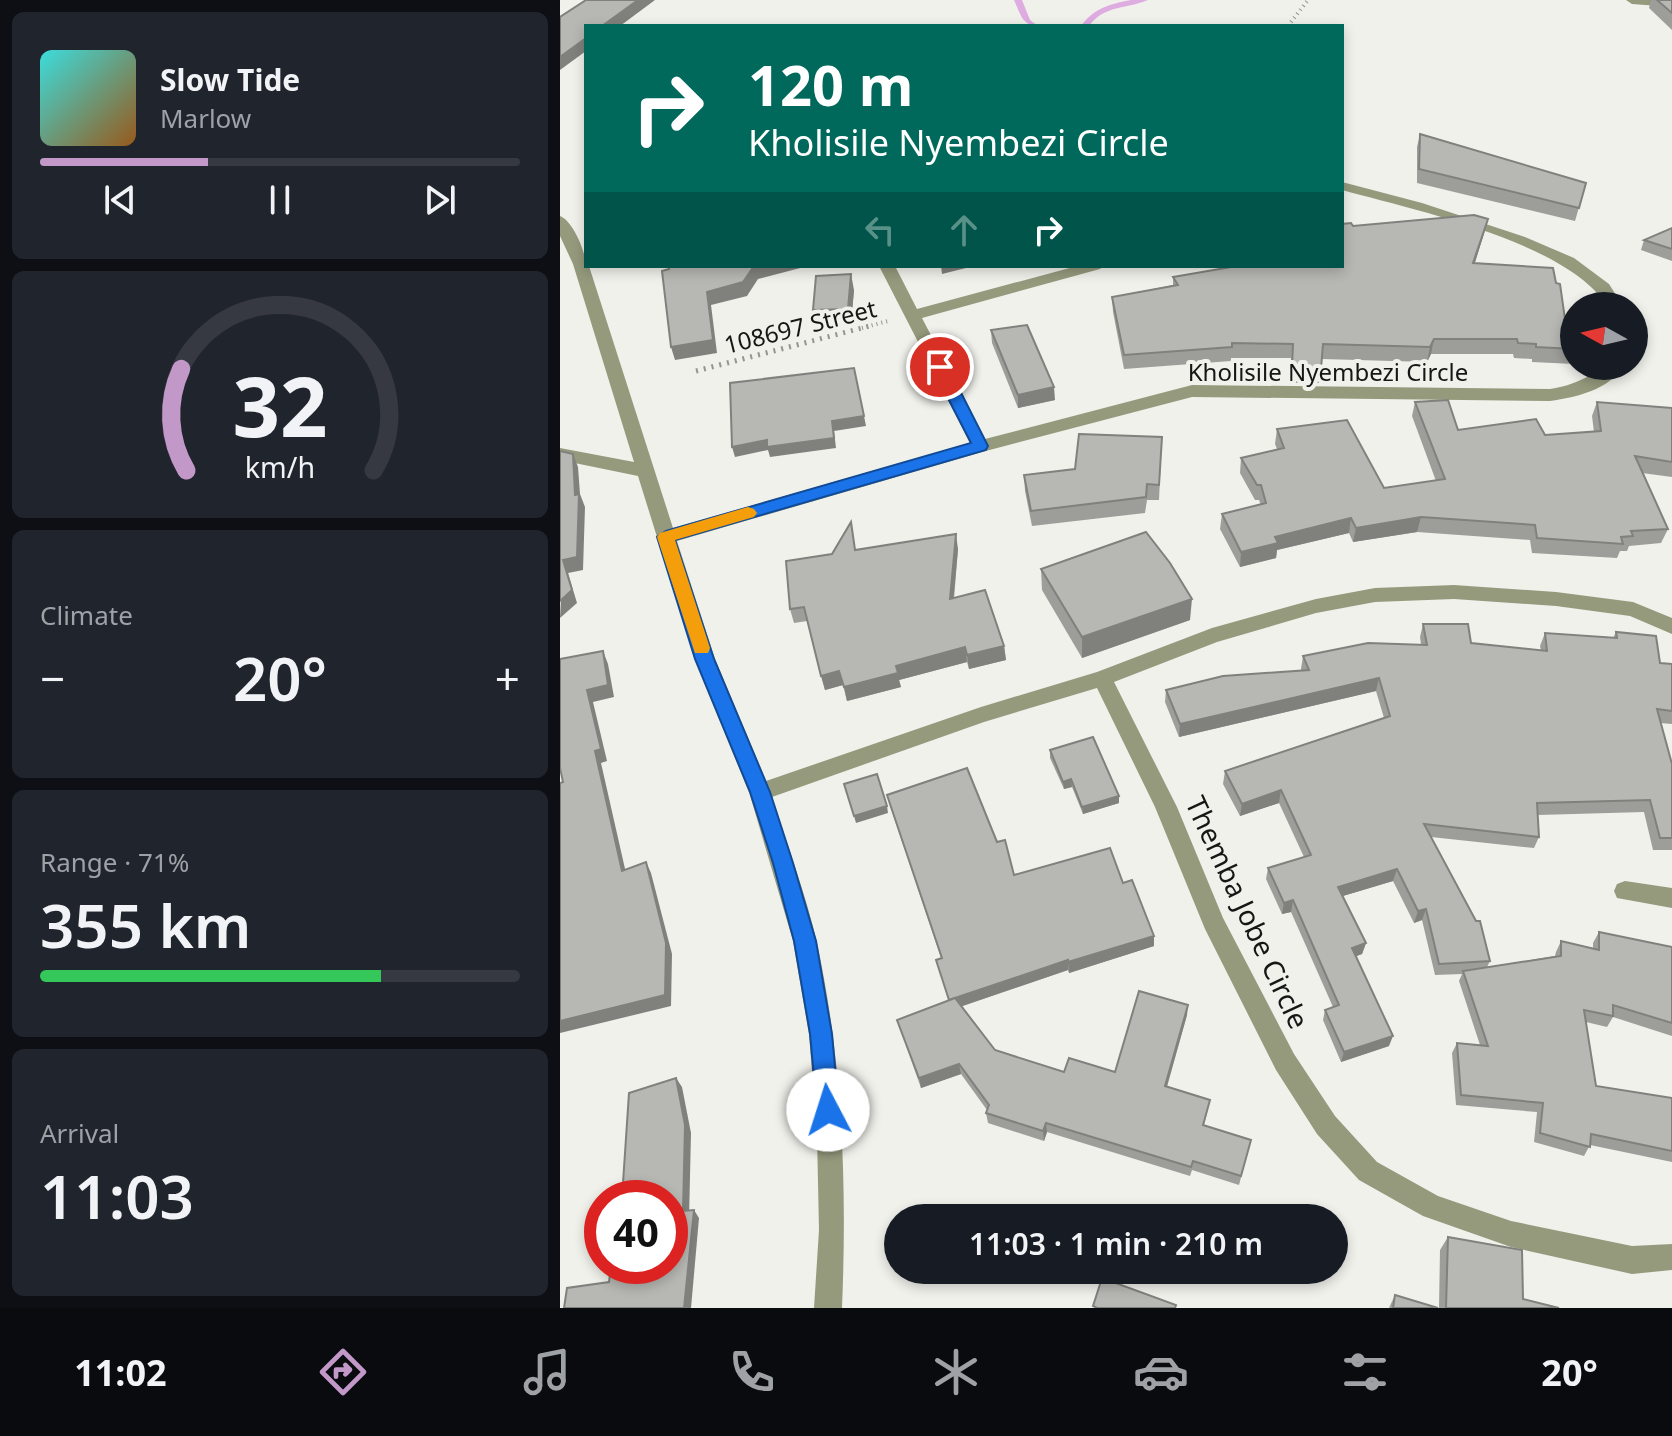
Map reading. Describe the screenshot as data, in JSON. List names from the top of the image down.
{
  "streets": {
    "street": ["Kholisile Nyembezi Circle", "Themba Jobe Circle"],
    "path": ["108697 Street"]
  },
  "north": "left",
  "page": {
    "turn": ["120 m", "Kholisile Nyembezi Circle"],
    "song": ["Slow Tide", "Marlow"],
    "tile": [
      "Climate",
      ["Range · 71%", "355 km"],
      ["Arrival", "11:03"]
    ],
    "heat": ["−", "20°", "+"],
    "limit": "40",
    "trip": "11:03 · 1 min · 210 m",
    "tabs": ["11:02", "20°"],
    "gauge": ["32", "km/h"]
  }
}
